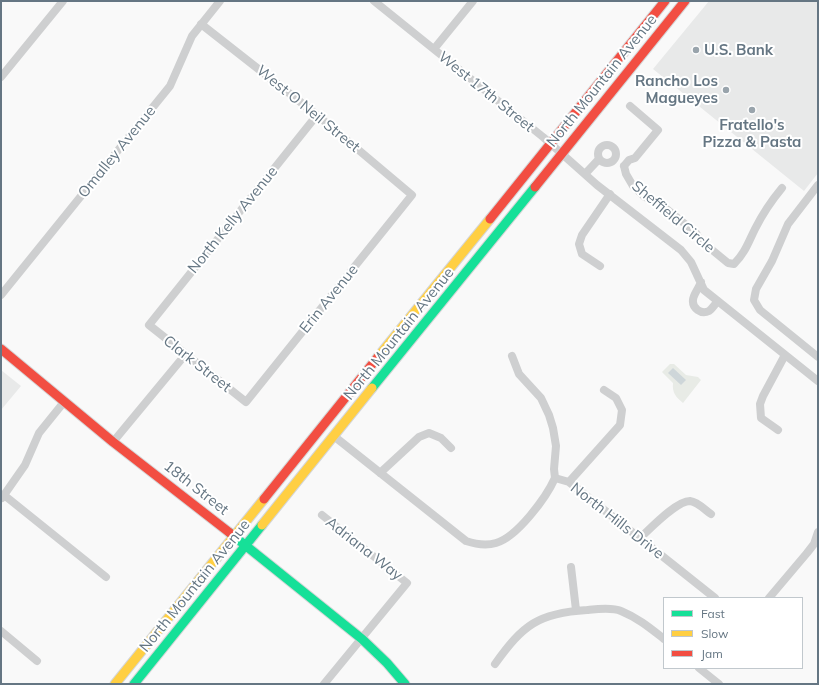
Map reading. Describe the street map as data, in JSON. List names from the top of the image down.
{
  "streets": {
    "main road": ["North Mountain Avenue", "18th Street"],
    "street": [
      "West 17th Street",
      "West O Neil Street",
      "Omalley Avenue",
      "Sheffield Circle",
      "North Kelly Avenue",
      "Erin Avenue",
      "Clark Street",
      "North Hills Drive",
      "Adriana Way"
    ]
  },
  "crossings": [
    ["North Mountain Avenue", "West 17th Street"],
    ["North Mountain Avenue", "18th Street"],
    ["North Mountain Avenue", "North Hills Drive"],
    ["West O Neil Street", "Omalley Avenue"],
    ["West O Neil Street", "North Kelly Avenue"],
    ["West O Neil Street", "Erin Avenue"],
    ["North Kelly Avenue", "Clark Street"],
    ["Erin Avenue", "Clark Street"],
    ["18th Street", "Adriana Way"]
  ],
  "places": ["U.S. Bank", "Rancho Los Magueyes", "Fratello's Pizza & Pasta"],
  "legend": ["Fast", "Slow", "Jam"]
}
